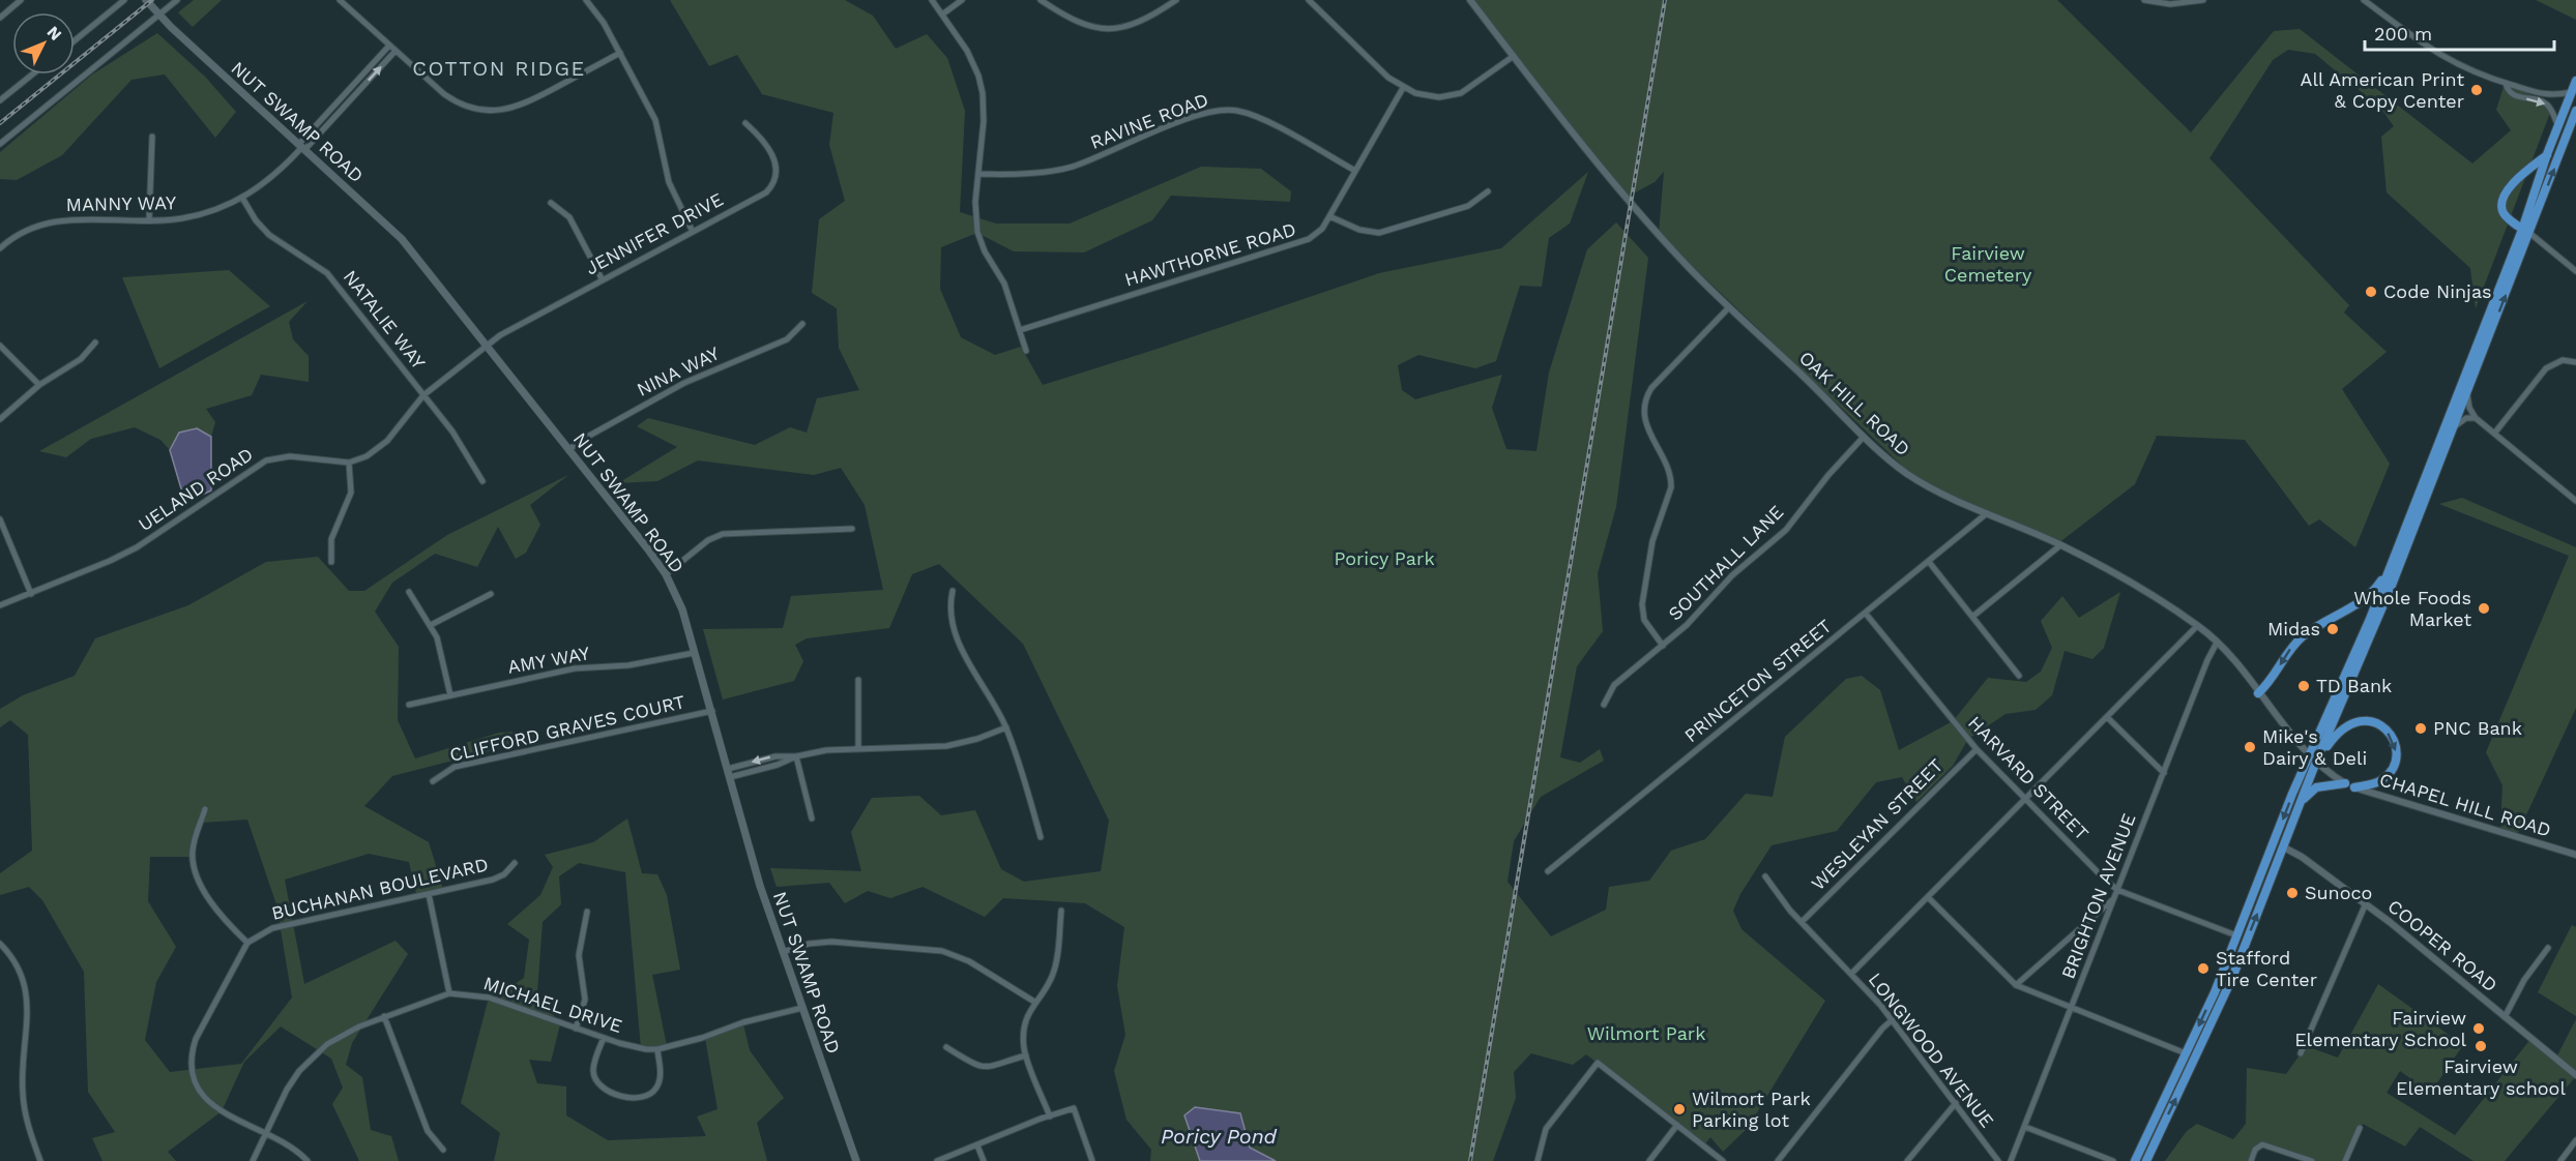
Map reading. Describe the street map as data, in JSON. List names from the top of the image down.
{
  "streets": {
    "main road": ["NUT SWAMP ROAD"],
    "street": [
      "RAVINE ROAD",
      "MANNY WAY",
      "JENNIFER DRIVE",
      "HAWTHORNE ROAD",
      "NATALIE WAY",
      "NINA WAY",
      "OAK HILL ROAD",
      "UELAND ROAD",
      "SOUTHALL LANE",
      "AMY WAY",
      "PRINCETON STREET",
      "CLIFFORD GRAVES COURT",
      "HARVARD STREET",
      "CHAPEL HILL ROAD",
      "WESLEYAN STREET",
      "BUCHANAN BOULEVARD",
      "BRIGHTON AVENUE",
      "COOPER ROAD",
      "MICHAEL DRIVE",
      "LONGWOOD AVENUE"
    ]
  },
  "crossings": [
    ["RAVINE ROAD", "HAWTHORNE ROAD"],
    ["NUT SWAMP ROAD", "MANNY WAY"],
    ["NUT SWAMP ROAD", "JENNIFER DRIVE"],
    ["NUT SWAMP ROAD", "NINA WAY"],
    ["NUT SWAMP ROAD", "AMY WAY"],
    ["NUT SWAMP ROAD", "CLIFFORD GRAVES COURT"],
    ["NUT SWAMP ROAD", "MICHAEL DRIVE"],
    ["MANNY WAY", "NATALIE WAY"],
    ["OAK HILL ROAD", "SOUTHALL LANE"],
    ["OAK HILL ROAD", "PRINCETON STREET"],
    ["OAK HILL ROAD", "CHAPEL HILL ROAD"],
    ["OAK HILL ROAD", "BRIGHTON AVENUE"],
    ["PRINCETON STREET", "HARVARD STREET"],
    ["HARVARD STREET", "WESLEYAN STREET"],
    ["HARVARD STREET", "BRIGHTON AVENUE"],
    ["WESLEYAN STREET", "LONGWOOD AVENUE"]
  ],
  "districts": ["COTTON RIDGE"],
  "water": ["Poricy Pond"],
  "parks": ["Fairview Cemetery", "Poricy Park", "Wilmort Park"],
  "places": [
    "All American Print & Copy Center",
    "Code Ninjas",
    "Whole Foods Market",
    "Midas",
    "TD Bank",
    "PNC Bank",
    "Mike's Dairy & Deli",
    "Sunoco",
    "Stafford Tire Center",
    "Fairview Elementary School",
    "Fairview Elementary school",
    "Wilmort Park Parking lot"
  ],
  "scale_bar": "200 m",
  "north": "top right"
}
